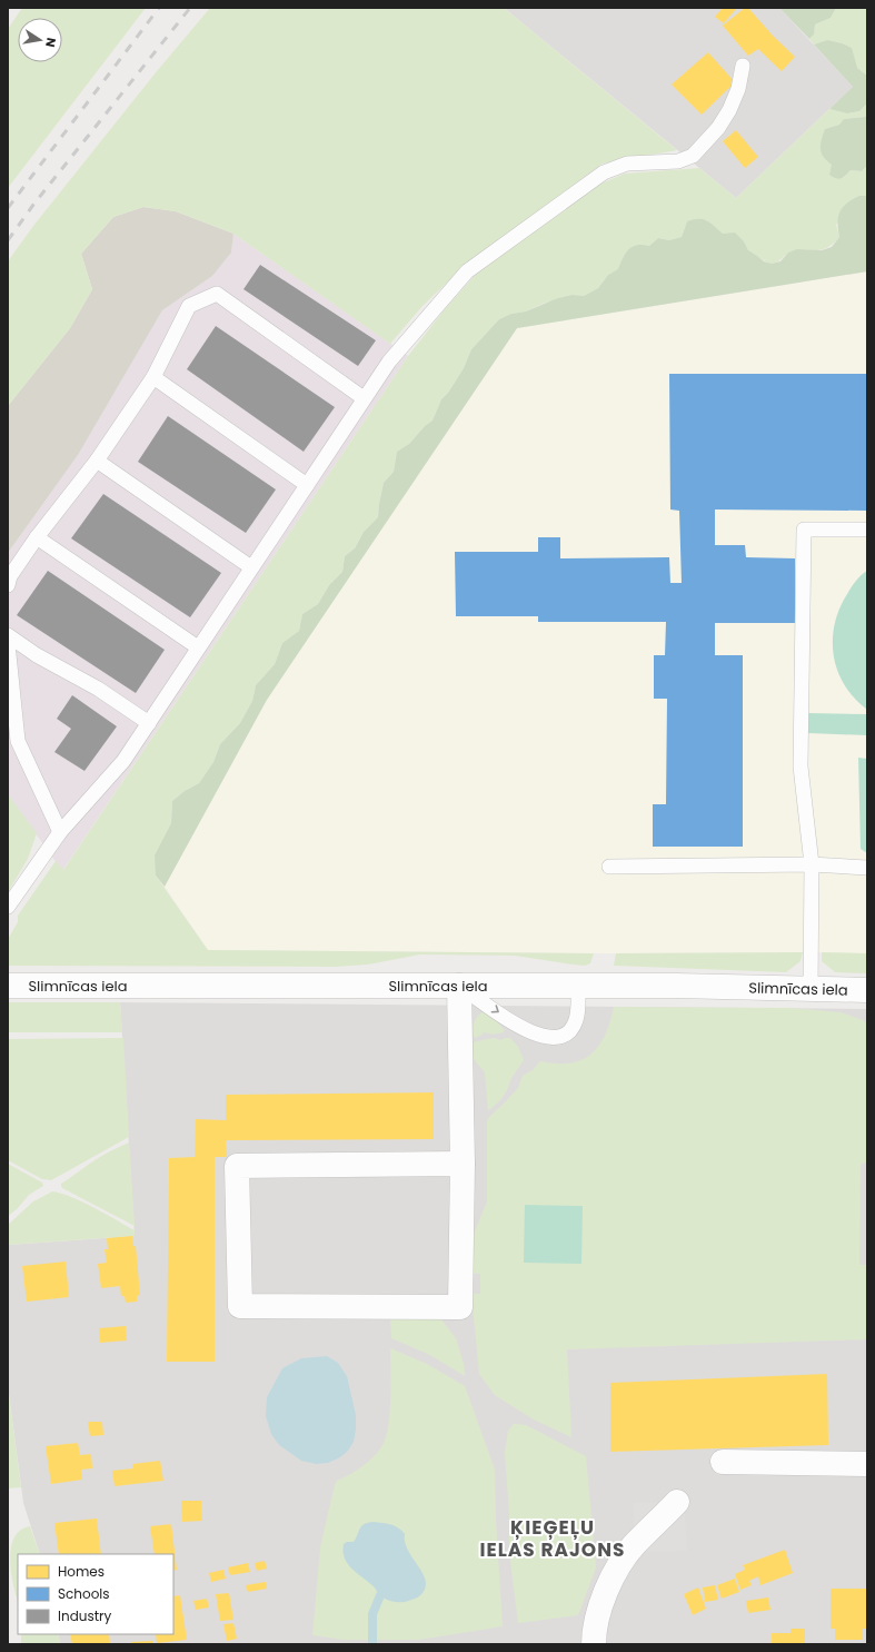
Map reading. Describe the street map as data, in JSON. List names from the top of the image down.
{
  "streets": {
    "street": ["Slimnīcas iela"]
  },
  "districts": ["ĶIEĢEĻU IELAS RAJONS"],
  "legend": ["Homes", "Schools", "Industry"],
  "north": "right"
}
